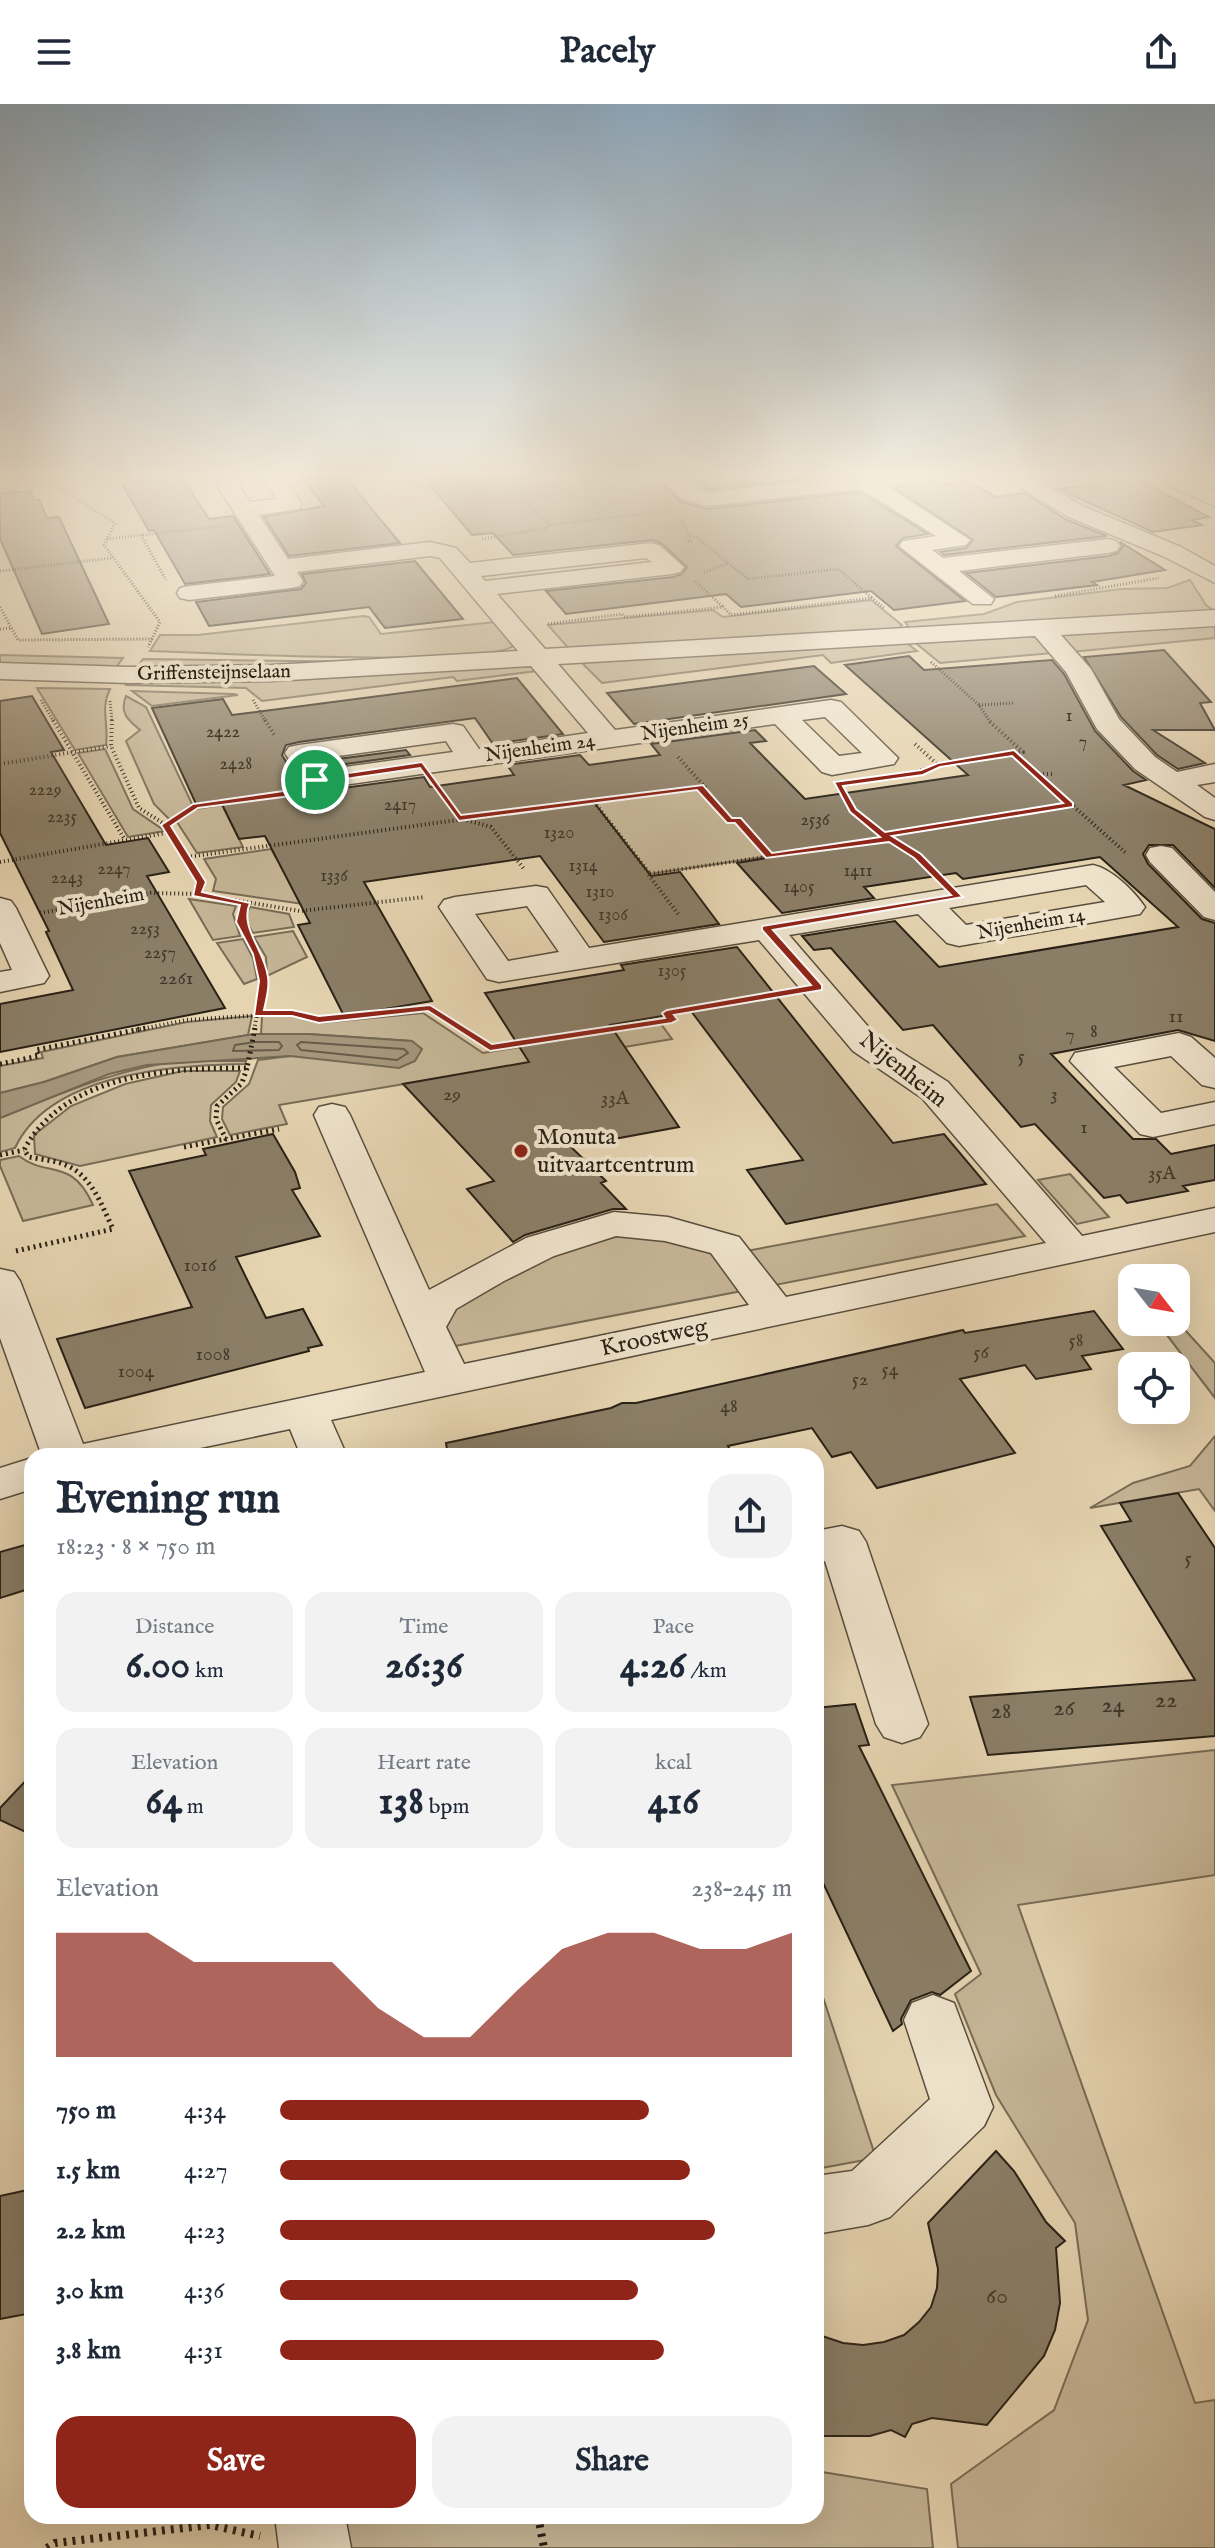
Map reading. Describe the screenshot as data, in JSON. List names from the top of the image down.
{
  "streets": {
    "street": [
      "Griffensteijnselaan",
      "Nijenheim 25",
      "Nijenheim 24",
      "Nijenheim",
      "Nijenheim 14",
      "Kroostweg"
    ]
  },
  "crossings": [
    ["Nijenheim 25", "Nijenheim 24"],
    ["Nijenheim", "Kroostweg"]
  ],
  "places": ["Monuta uitvaartcentrum"],
  "house_numbers": [
    "1",
    "2422",
    "7",
    "2428",
    "2229",
    "2417",
    "2235",
    "2536",
    "1320",
    "1314",
    "2247",
    "1411",
    "1336",
    "2243",
    "1405",
    "1310",
    "1306",
    "2253",
    "2257",
    "1305",
    "2261",
    "11",
    "8",
    "7",
    "5",
    "29",
    "3",
    "33A",
    "1",
    "35A",
    "1016",
    "58",
    "56",
    "1008",
    "54",
    "1004",
    "52",
    "48",
    "5",
    "22",
    "24",
    "26",
    "28",
    "60"
  ],
  "north": "bottom right",
  "page": {
    "header": "Pacely",
    "heading": ["Evening run", "18:23 · 8 × 750 m"],
    "stats": [
      ["Distance", "6.00 km"],
      ["Time", "26:36"],
      ["Pace", "4:26 /km"],
      ["Elevation", "64 m"],
      ["Heart rate", "138 bpm"],
      ["kcal", "416"]
    ],
    "chart": ["Elevation", "238–245 m"],
    "list": [
      {
        "name": "750 m",
        "note": "4:34"
      },
      {
        "name": "1.5 km",
        "note": "4:27"
      },
      {
        "name": "2.2 km",
        "note": "4:23"
      },
      {
        "name": "3.0 km",
        "note": "4:36"
      },
      {
        "name": "3.8 km",
        "note": "4:31"
      }
    ],
    "buttons": ["Save", "Share"]
  }
}
